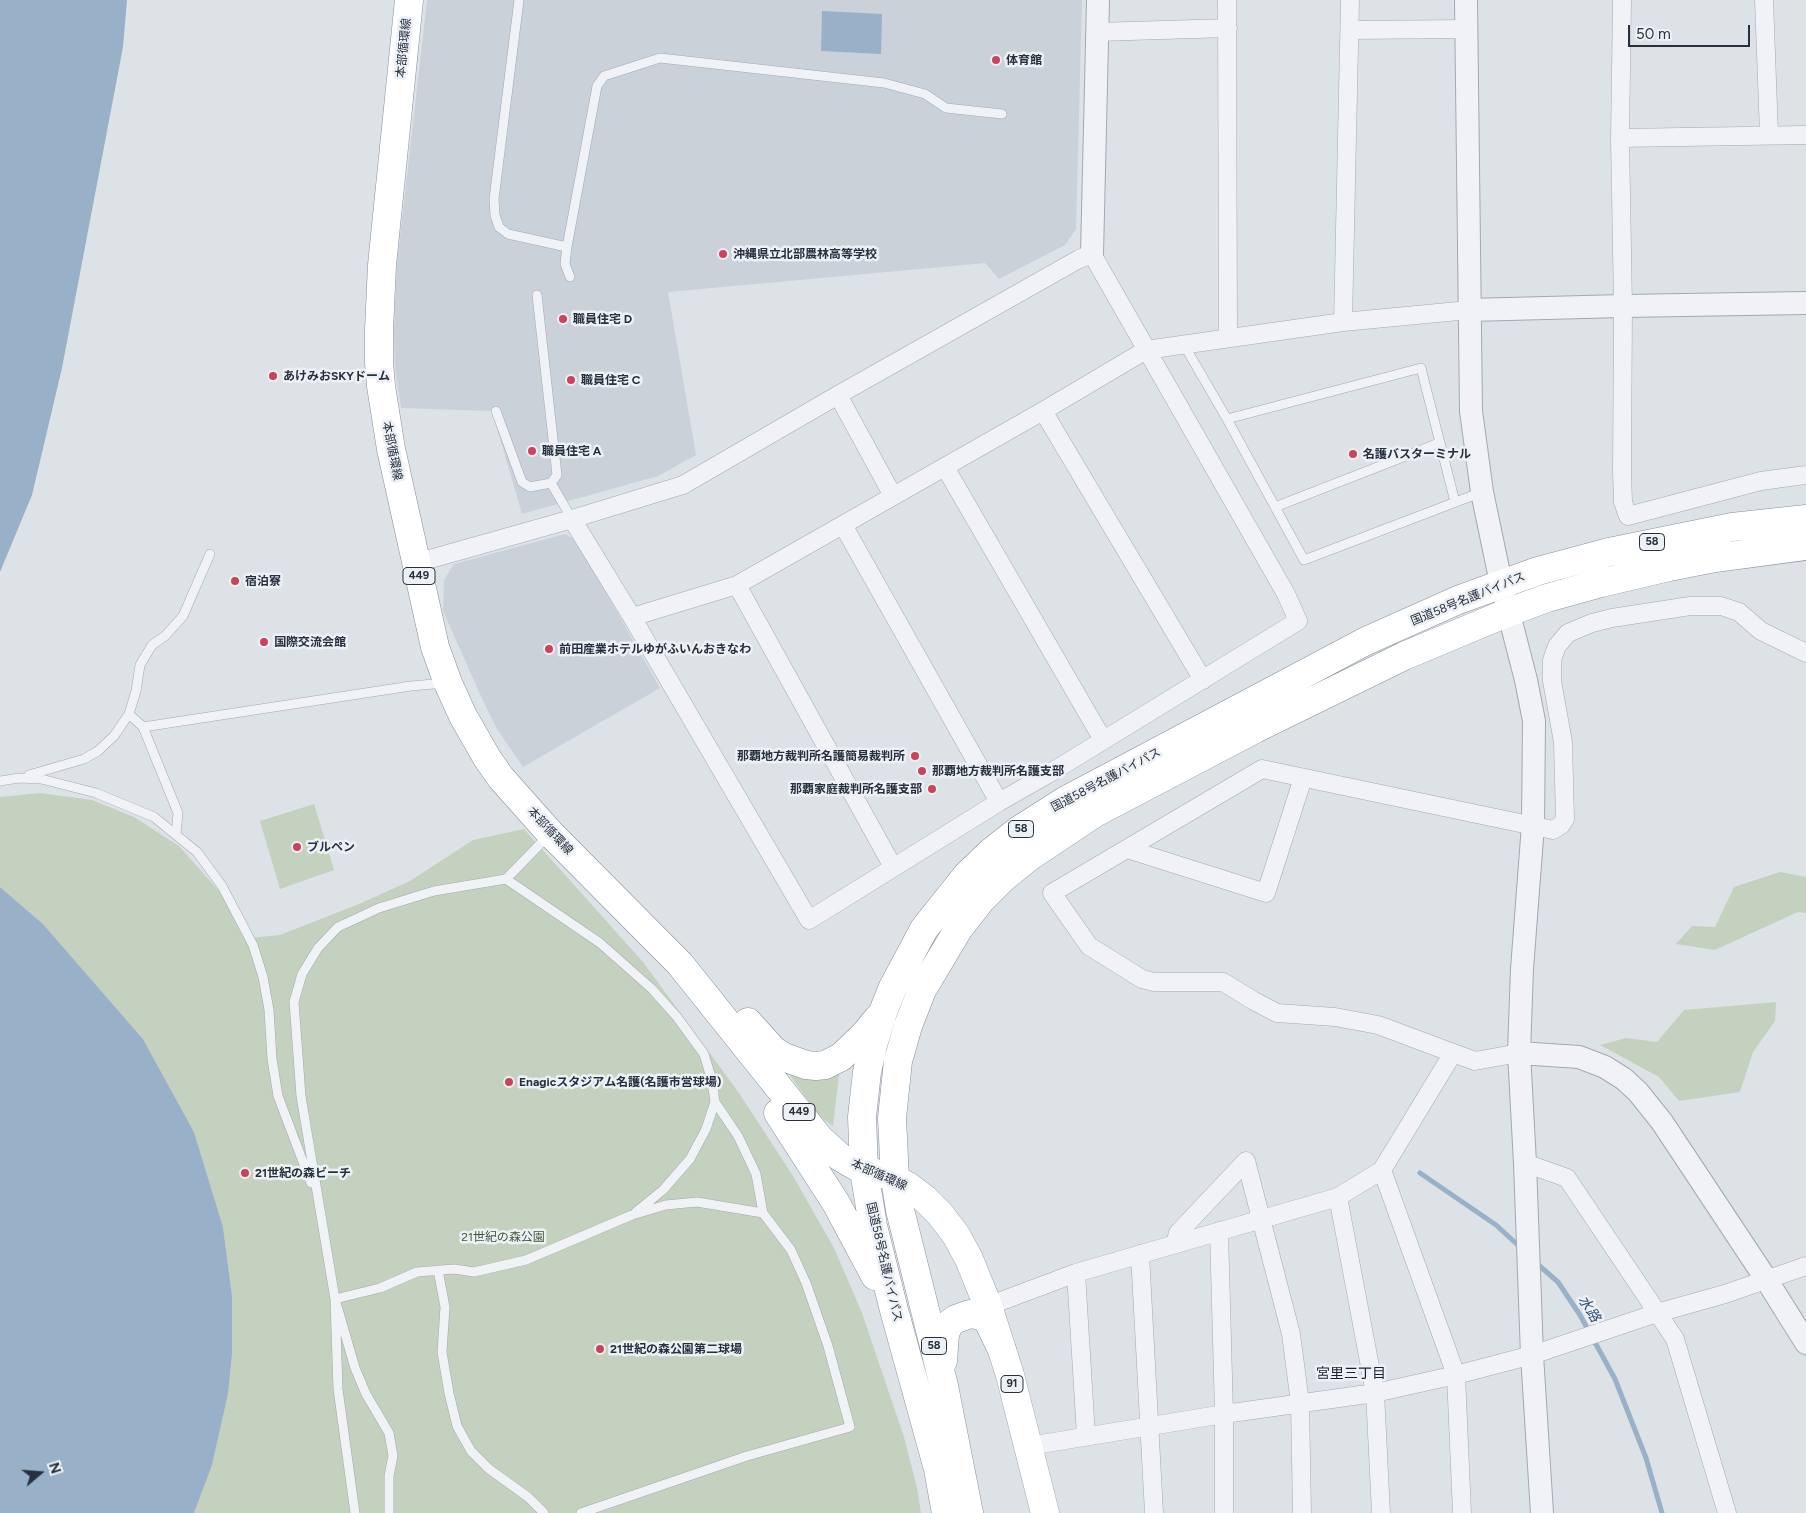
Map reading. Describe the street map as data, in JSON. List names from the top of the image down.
{
  "streets": {
    "main road": [
      "本部循環線",
      "58",
      "449",
      "国道58号名護バイパス",
      "91"
    ]
  },
  "crossings": [
    ["本部循環線", "国道58号名護バイパス"]
  ],
  "districts": ["宮里三丁目"],
  "water": ["水路"],
  "parks": ["21世紀の森公園"],
  "places": [
    "体育館",
    "沖縄県立北部農林高等学校",
    "職員住宅 D",
    "あけみおSKYドーム",
    "職員住宅 C",
    "職員住宅 A",
    "名護バスターミナル",
    "宿泊寮",
    "国際交流会館",
    "前田産業ホテルゆがふいんおきなわ",
    "那覇地方裁判所名護簡易裁判所",
    "那覇地方裁判所名護支部",
    "那覇家庭裁判所名護支部",
    "ブルペン",
    "Enagicスタジアム名護(名護市営球場)",
    "21世紀の森ビーチ",
    "21世紀の森公園第二球場"
  ],
  "scale_bar": "50 m",
  "north": "right"
}
